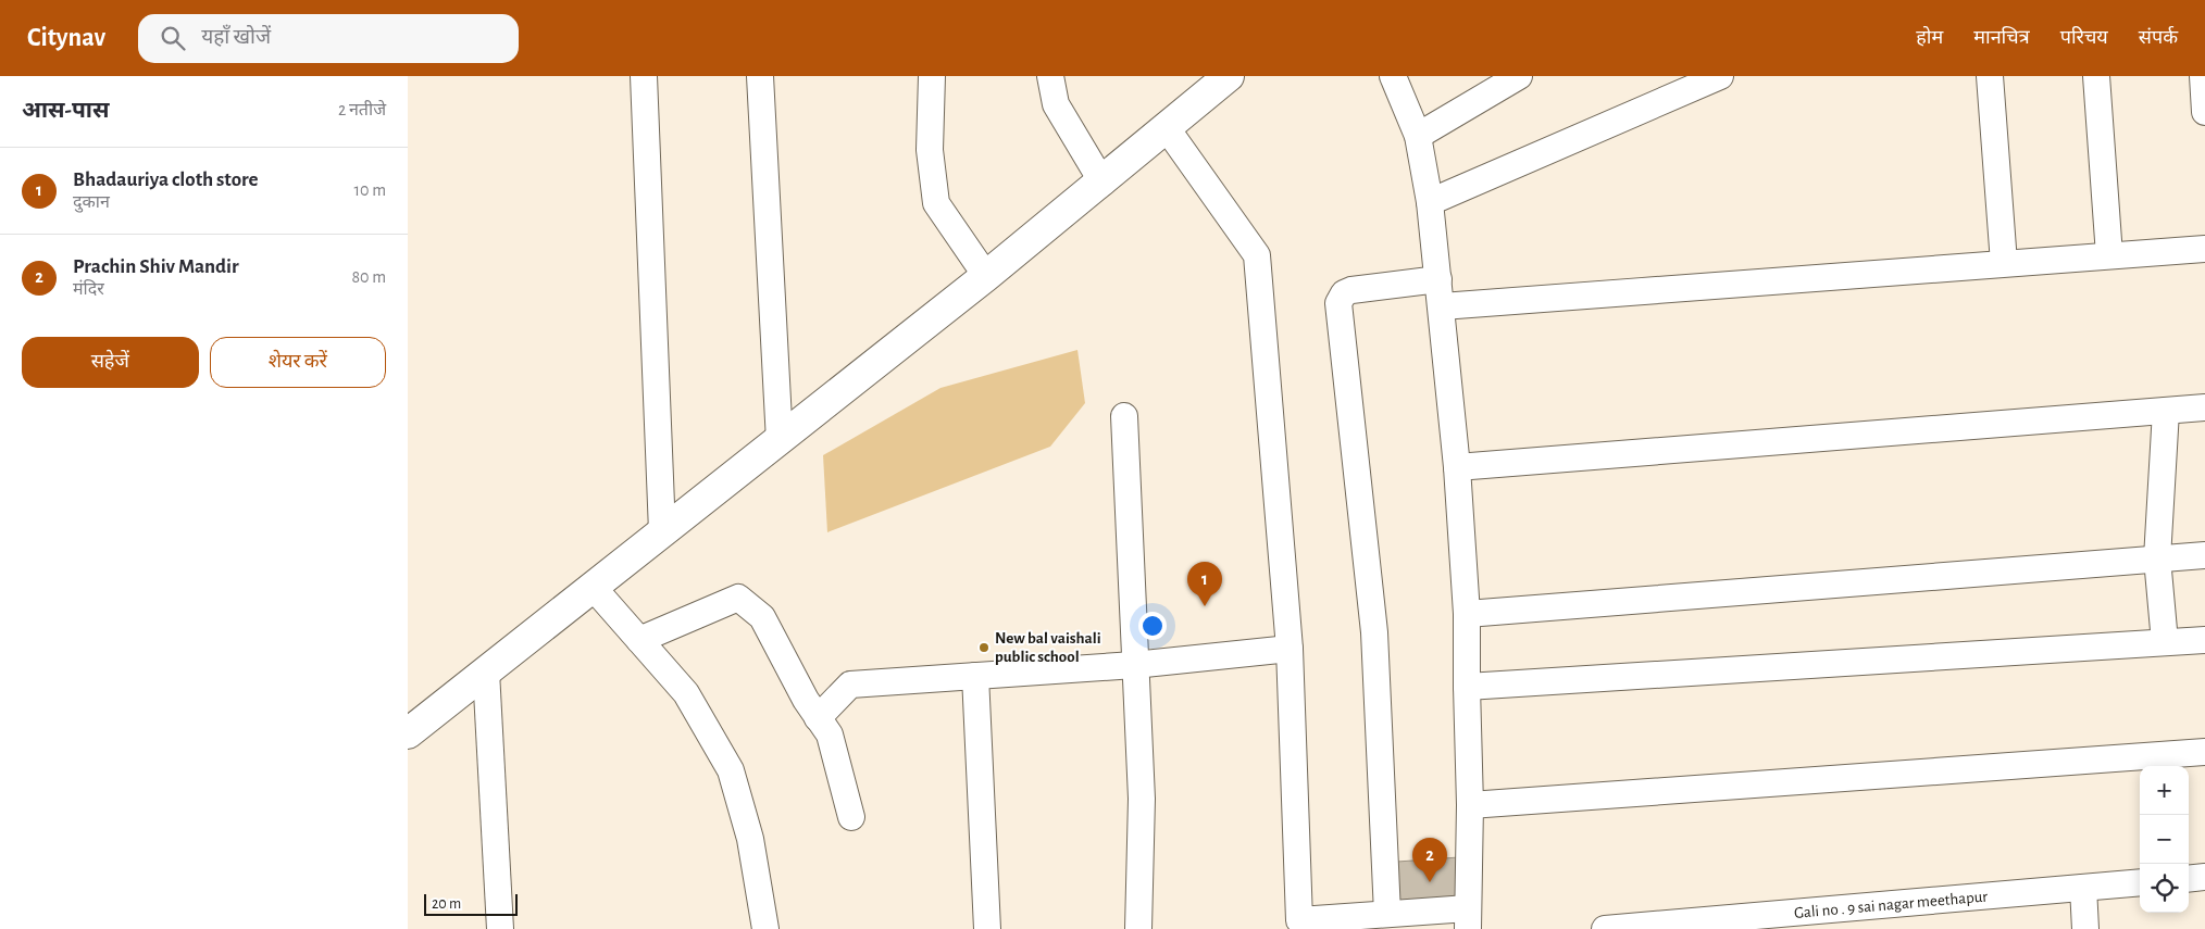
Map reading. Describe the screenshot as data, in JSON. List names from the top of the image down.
{
  "streets": {
    "street": ["Gali no . 9 sai nagar meethapur"]
  },
  "places": ["New bal vaishali public school"],
  "scale_bar": "20 m",
  "page": {
    "header": "Citynav",
    "search": "यहाँ खोजें",
    "nav": [
      "होम",
      "मानचित्र",
      "परिचय",
      "संपर्क"
    ],
    "heading": ["आस-पास", "2 नतीजे"],
    "list": [
      {
        "mark": "1",
        "name": "Bhadauriya cloth store",
        "note": "दुकान",
        "value": "10 m"
      },
      {
        "mark": "2",
        "name": "Prachin Shiv Mandir",
        "note": "मंदिर",
        "value": "80 m"
      }
    ],
    "buttons": ["सहेजें", "शेयर करें"],
    "pins": ["1", "2"],
    "map_buttons": ["+", "−"],
    "scale": "20 m"
  }
}
